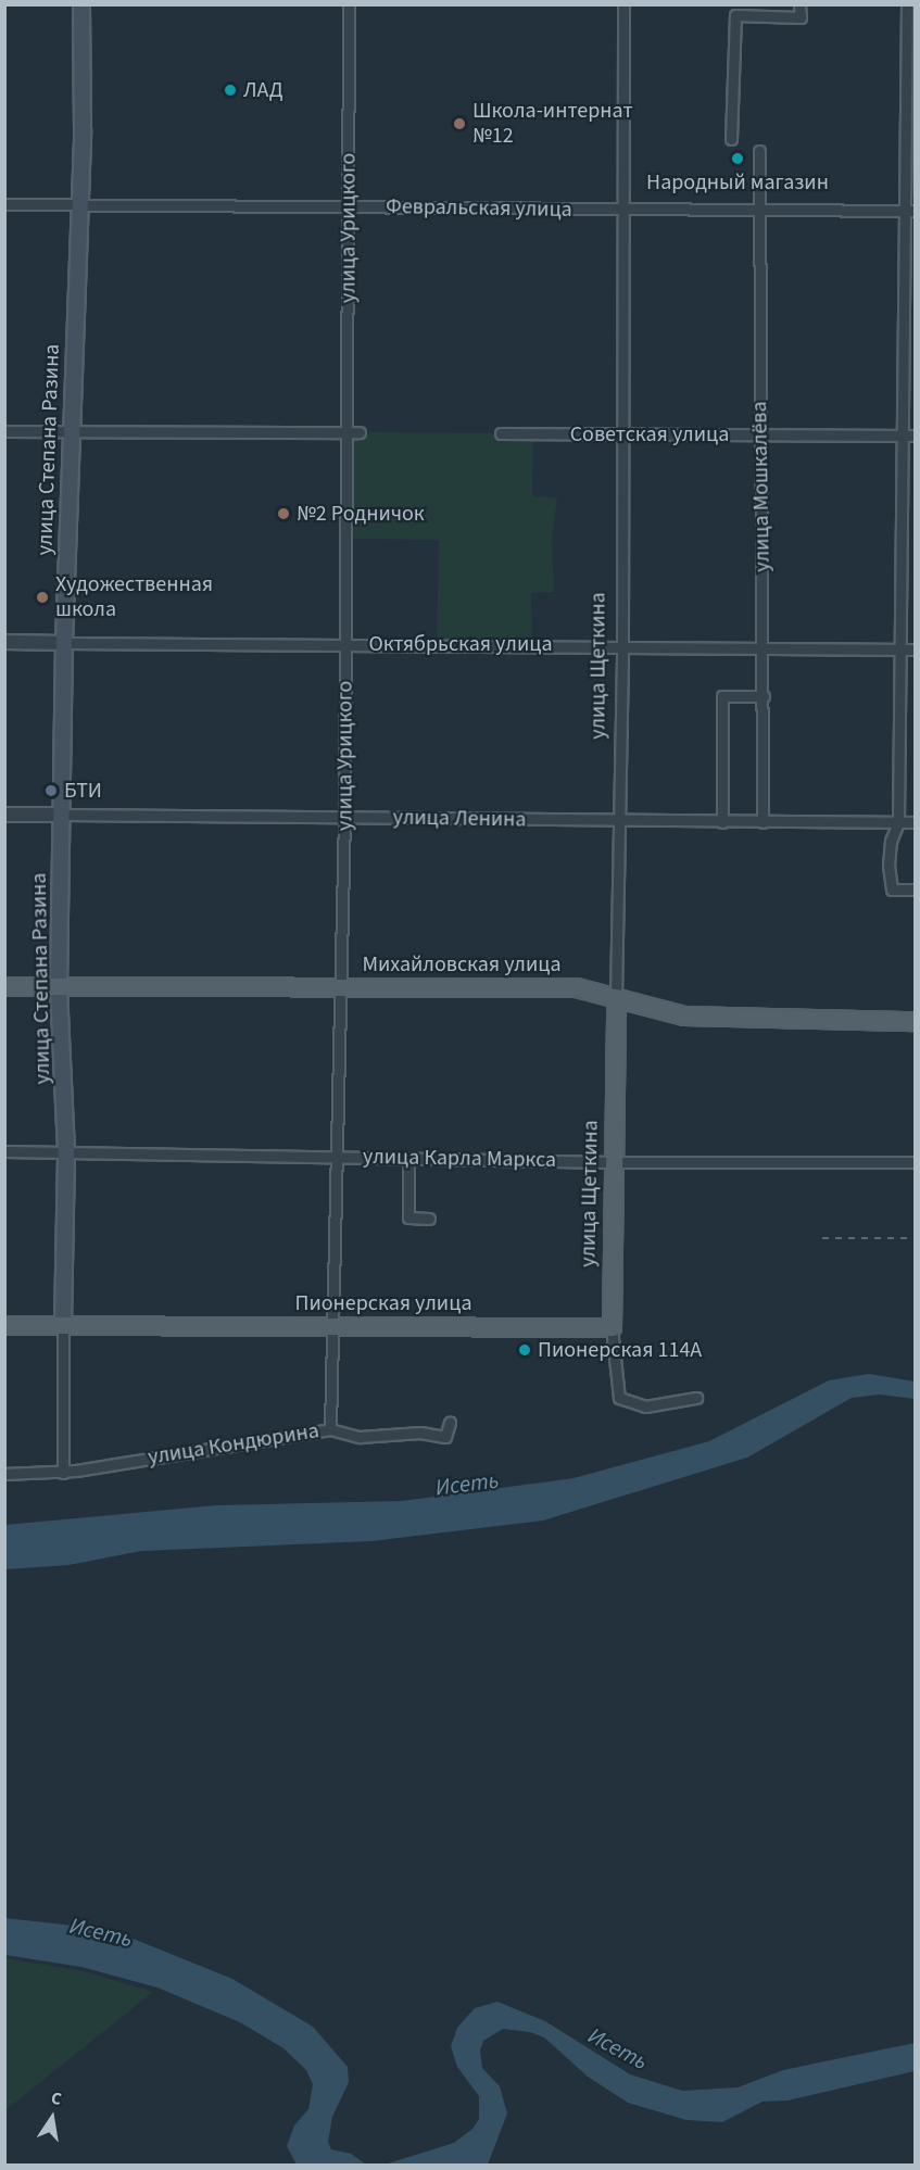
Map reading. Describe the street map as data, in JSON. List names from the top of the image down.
{
  "streets": {
    "main road": [
      "улица Степана Разина",
      "улица Щеткина",
      "Михайловская улица",
      "Пионерская улица"
    ],
    "street": [
      "Февральская улица",
      "улица Урицкого",
      "Советская улица",
      "улица Мошкалёва",
      "Октябрьская улица",
      "улица Ленина",
      "улица Карла Маркса",
      "улица Кондюрина"
    ]
  },
  "crossings": [
    ["Февральская улица", "улица Урицкого"],
    ["Февральская улица", "улица Степана Разина"],
    ["Февральская улица", "улица Мошкалёва"],
    ["Февральская улица", "улица Щеткина"],
    ["улица Урицкого", "Октябрьская улица"],
    ["улица Урицкого", "улица Ленина"],
    ["улица Урицкого", "Михайловская улица"],
    ["улица Урицкого", "улица Карла Маркса"],
    ["улица Урицкого", "Пионерская улица"],
    ["улица Урицкого", "улица Кондюрина"],
    ["Советская улица", "улица Мошкалёва"],
    ["Советская улица", "улица Щеткина"],
    ["улица Степана Разина", "Октябрьская улица"],
    ["улица Степана Разина", "улица Ленина"],
    ["улица Степана Разина", "Михайловская улица"],
    ["улица Степана Разина", "улица Карла Маркса"],
    ["улица Степана Разина", "Пионерская улица"],
    ["улица Мошкалёва", "Октябрьская улица"],
    ["улица Мошкалёва", "улица Ленина"],
    ["Октябрьская улица", "улица Щеткина"],
    ["улица Щеткина", "улица Ленина"],
    ["улица Щеткина", "Михайловская улица"],
    ["улица Щеткина", "улица Карла Маркса"],
    ["улица Щеткина", "Пионерская улица"]
  ],
  "water": ["Исеть"],
  "places": [
    "ЛАД",
    "Школа-интернат №12",
    "Народный магазин",
    "№2 Родничок",
    "Художественная школа",
    "БТИ",
    "Пионерская 114А"
  ],
  "north": "top"
}
